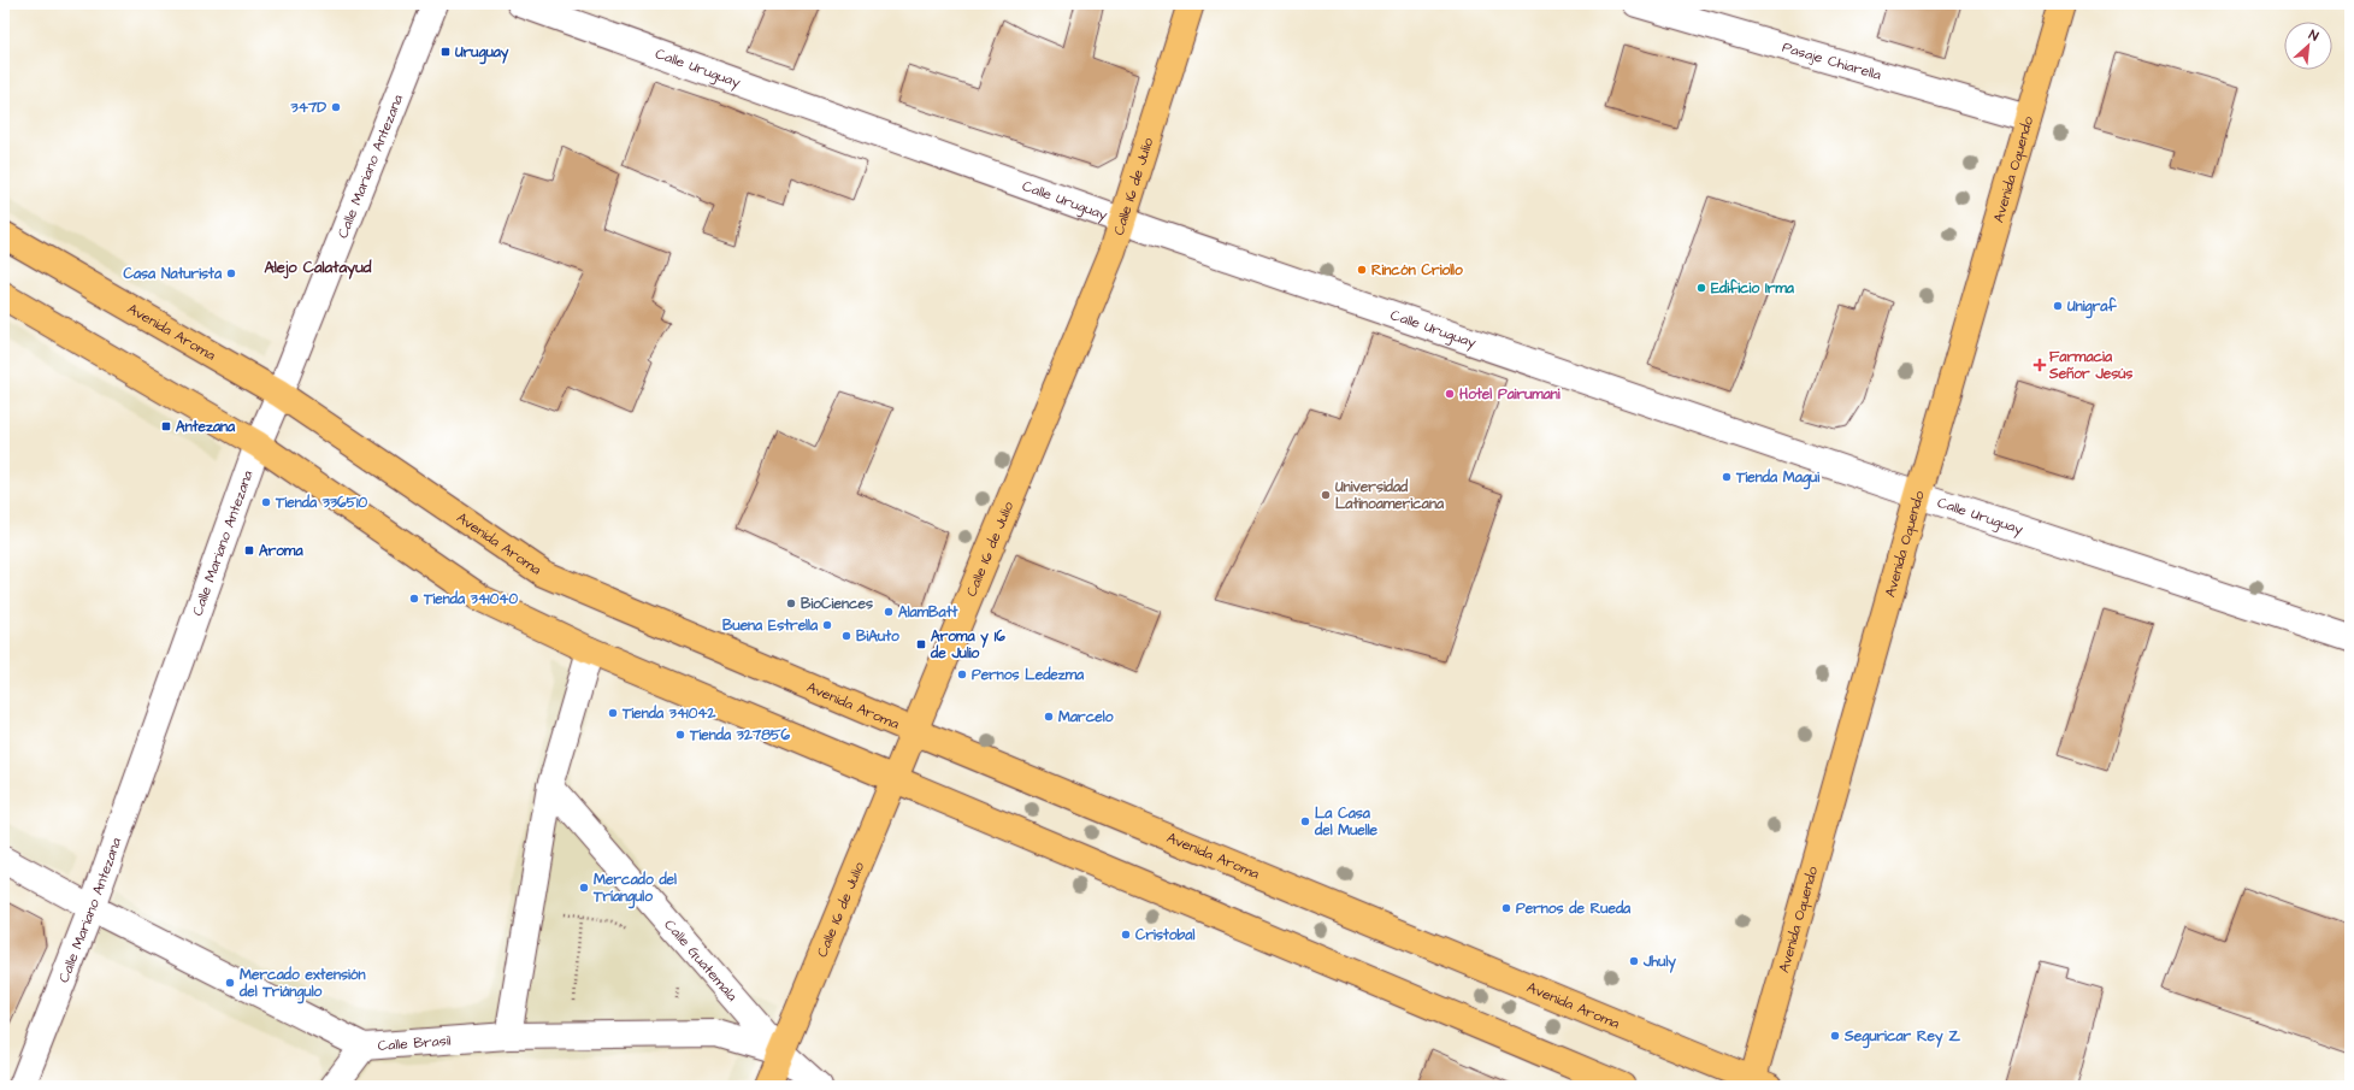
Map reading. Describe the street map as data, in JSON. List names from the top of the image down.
{
  "streets": {
    "main road": ["Avenida Oquendo", "Calle 16 de Julio", "Avenida Aroma"],
    "street": [
      "Pasaje Chiarella",
      "Calle Uruguay",
      "Calle Mariano Antezana",
      "Calle Guatemala",
      "Calle Brasil"
    ]
  },
  "crossings": [
    ["Pasaje Chiarella", "Avenida Oquendo"],
    ["Calle Uruguay", "Avenida Oquendo"],
    ["Calle Uruguay", "Calle 16 de Julio"],
    ["Calle Mariano Antezana", "Avenida Aroma"],
    ["Calle Mariano Antezana", "Calle Brasil"],
    ["Avenida Oquendo", "Avenida Aroma"],
    ["Calle 16 de Julio", "Avenida Aroma"],
    ["Calle 16 de Julio", "Calle Guatemala"],
    ["Calle 16 de Julio", "Calle Brasil"],
    ["Calle Guatemala", "Calle Brasil"]
  ],
  "districts": ["Alejo Calatayud"],
  "places": {
    "transit": [
      "Uruguay",
      "Antezana",
      "Aroma",
      "Aroma y 16 de Julio"
    ],
    "other": [
      "347D",
      "Rincón Criollo",
      "Casa Naturista",
      "Edificio Irma",
      "Unigraf",
      "Hotel Pairumani",
      "Tienda Magui",
      "Universidad Latinoamericana",
      "Tienda 336510",
      "Tienda 341040",
      "BioCiences",
      "AlamBatt",
      "Buena Estrella",
      "BiAuto",
      "Pernos Ledezma",
      "Tienda 341042",
      "Marcelo",
      "Tienda 327856",
      "La Casa del Muelle",
      "Mercado del Tríangulo",
      "Pernos de Rueda",
      "Cristobal",
      "Jhuly",
      "Mercado extensión del Triángulo",
      "Seguricar Rey Z"
    ],
    "health": ["Farmacia Señor Jesús"]
  },
  "north": "top right"
}
